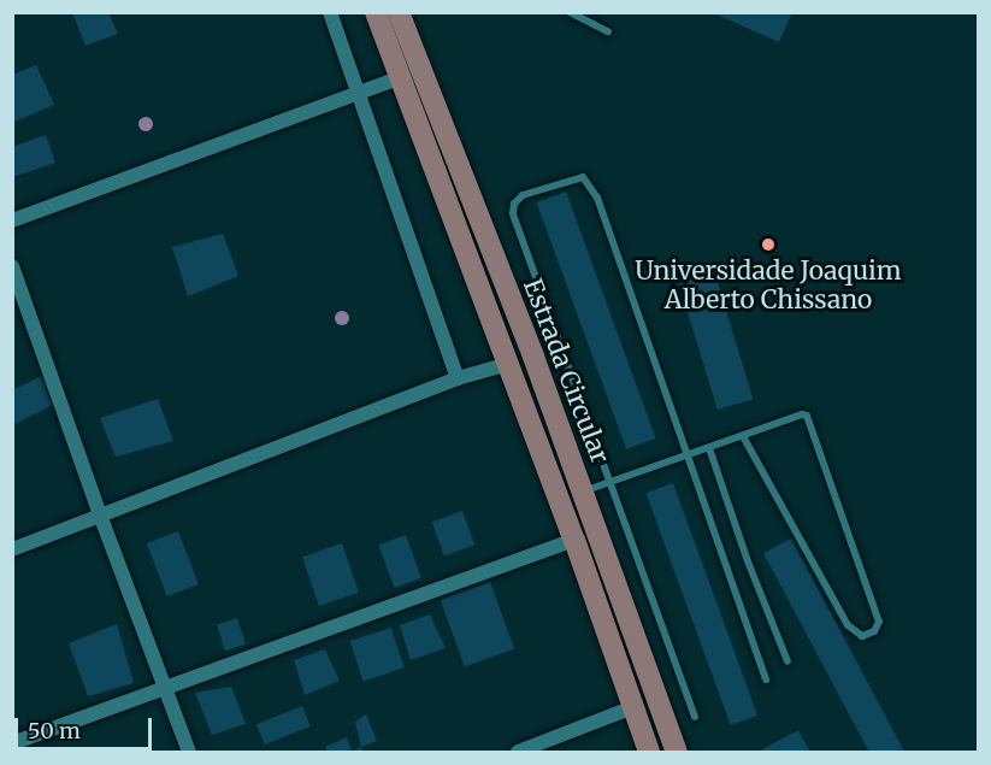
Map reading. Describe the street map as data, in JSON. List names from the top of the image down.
{
  "streets": {
    "main road": ["Estrada Circular"]
  },
  "places": ["Universidade Joaquim Alberto Chissano"],
  "scale_bar": "50 m"
}
